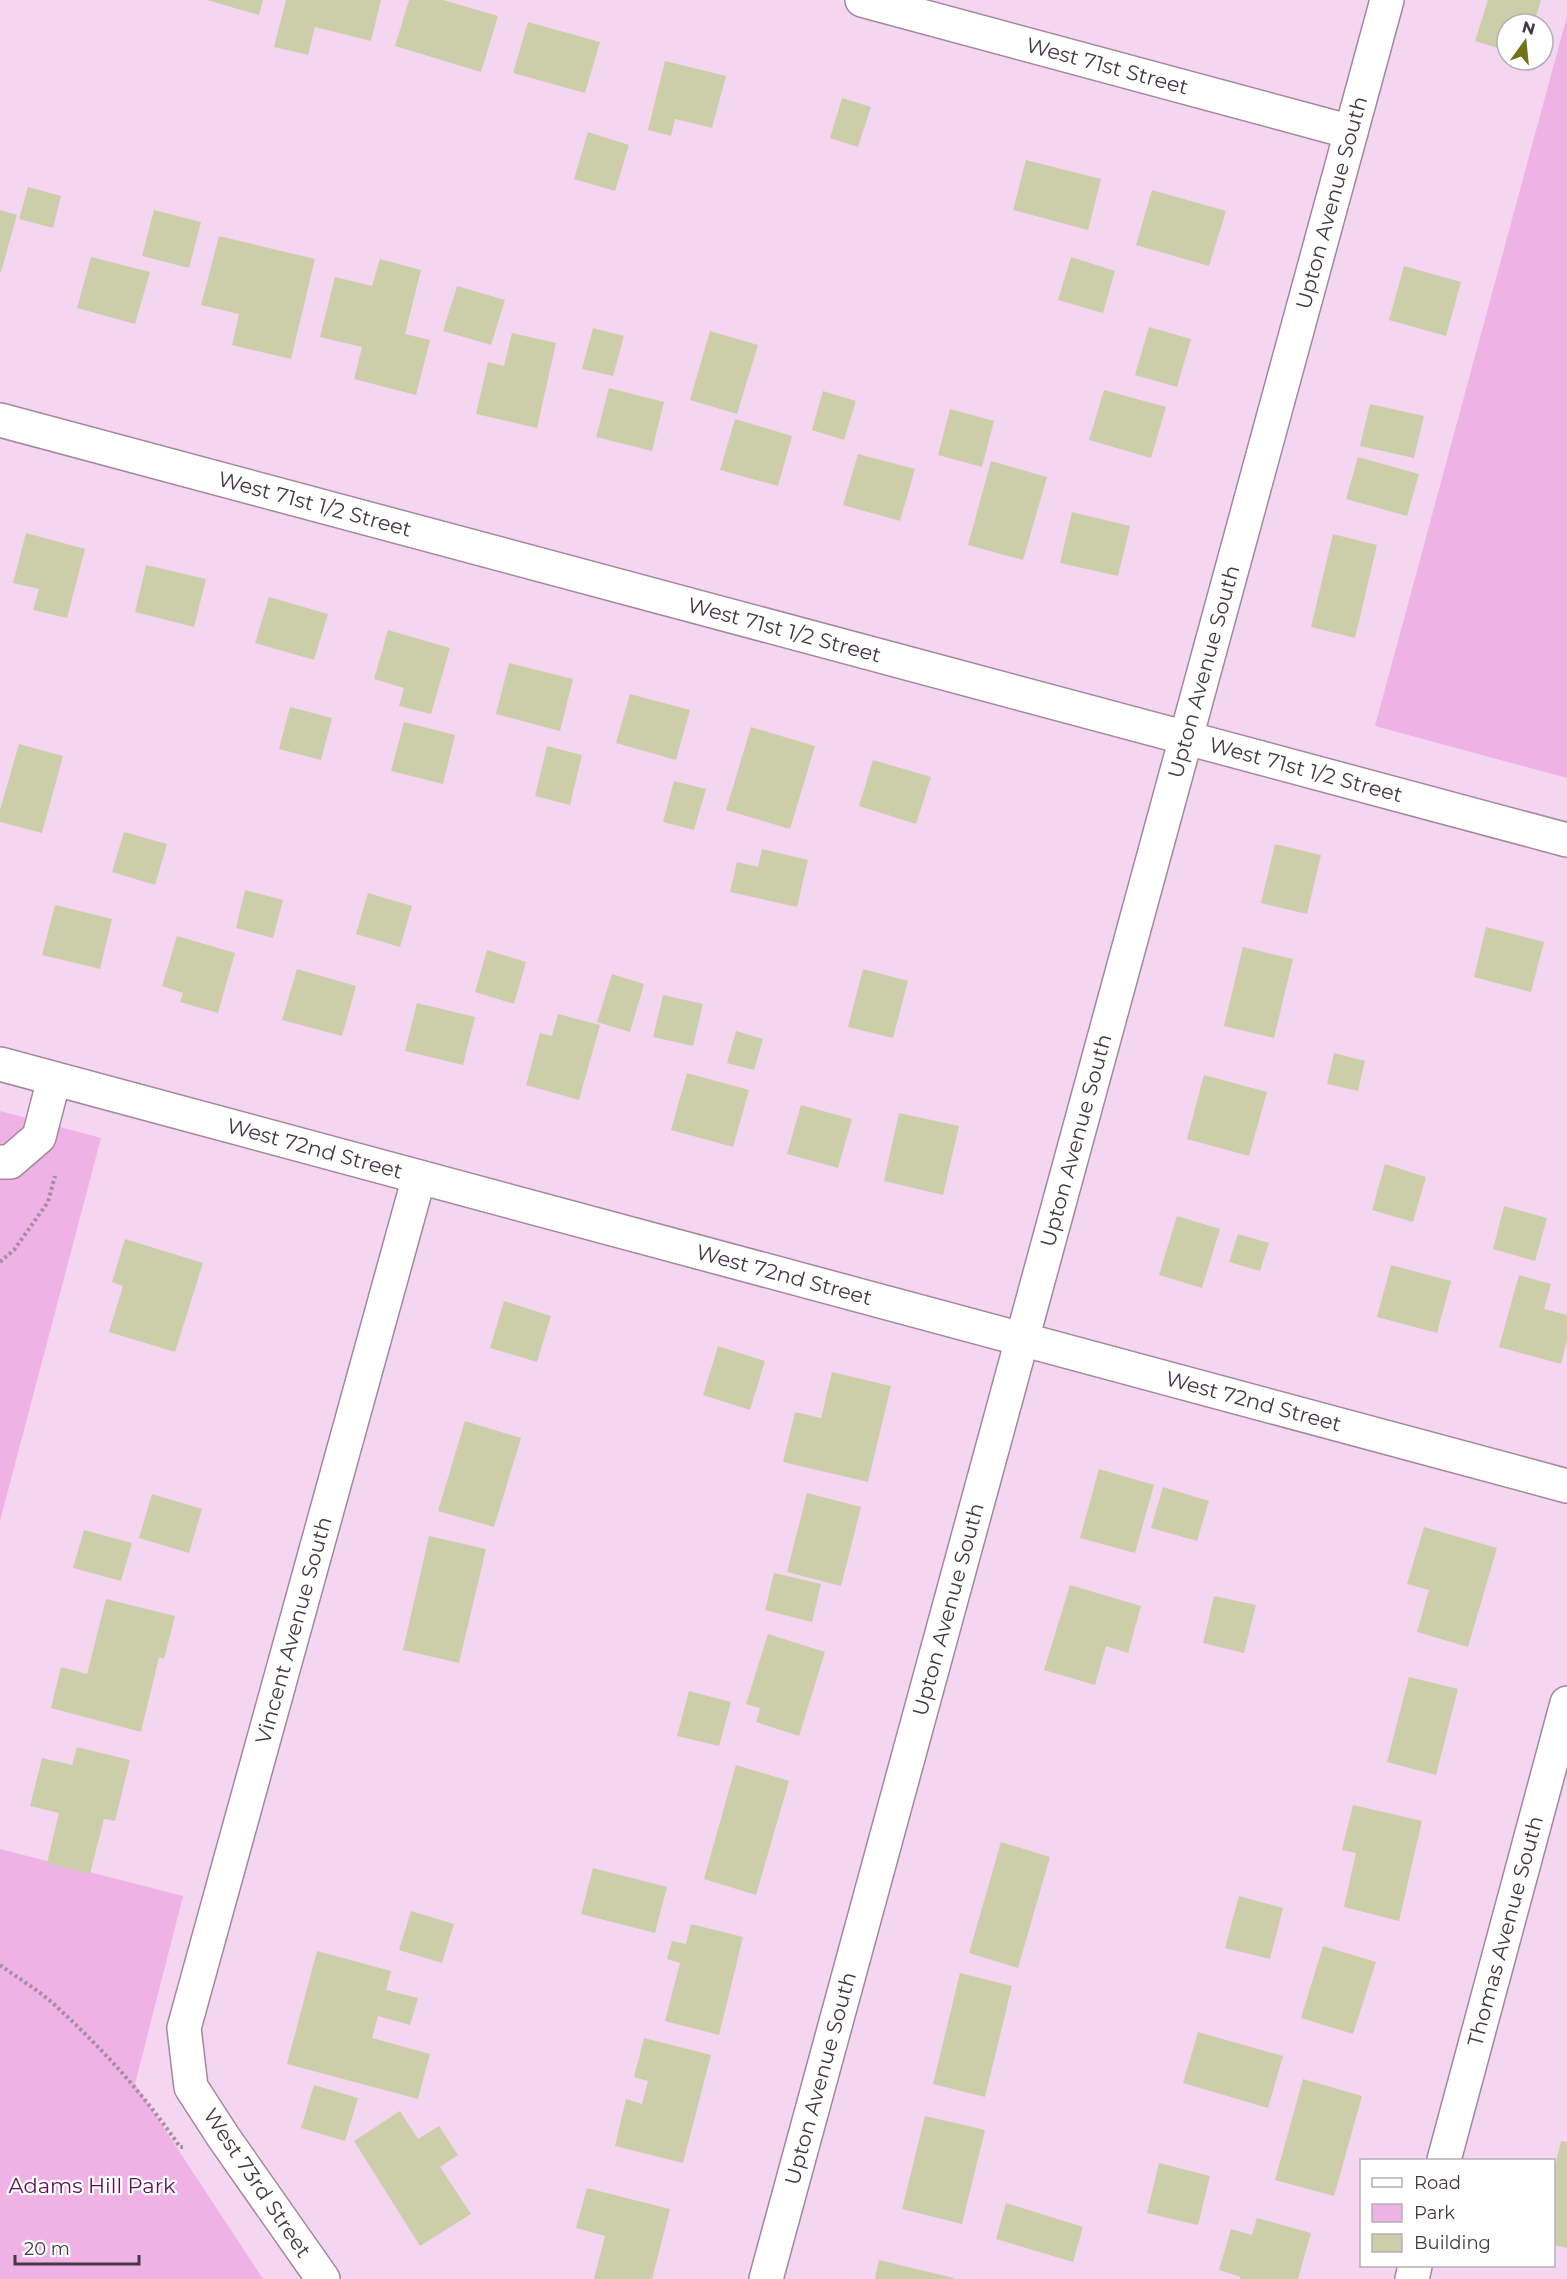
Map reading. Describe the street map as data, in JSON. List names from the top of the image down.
{
  "streets": {
    "street": [
      "West 71st Street",
      "Upton Avenue South",
      "West 71st 1/2 Street",
      "West 72nd Street",
      "Vincent Avenue South",
      "Thomas Avenue South",
      "West 73rd Street"
    ]
  },
  "crossings": [
    ["West 71st Street", "Upton Avenue South"],
    ["Upton Avenue South", "West 71st 1/2 Street"],
    ["Upton Avenue South", "West 72nd Street"],
    ["West 72nd Street", "Vincent Avenue South"],
    ["Vincent Avenue South", "West 73rd Street"]
  ],
  "parks": ["Adams Hill Park"],
  "legend": ["Road", "Park", "Building"],
  "scale_bar": "20 m",
  "north": "top"
}
